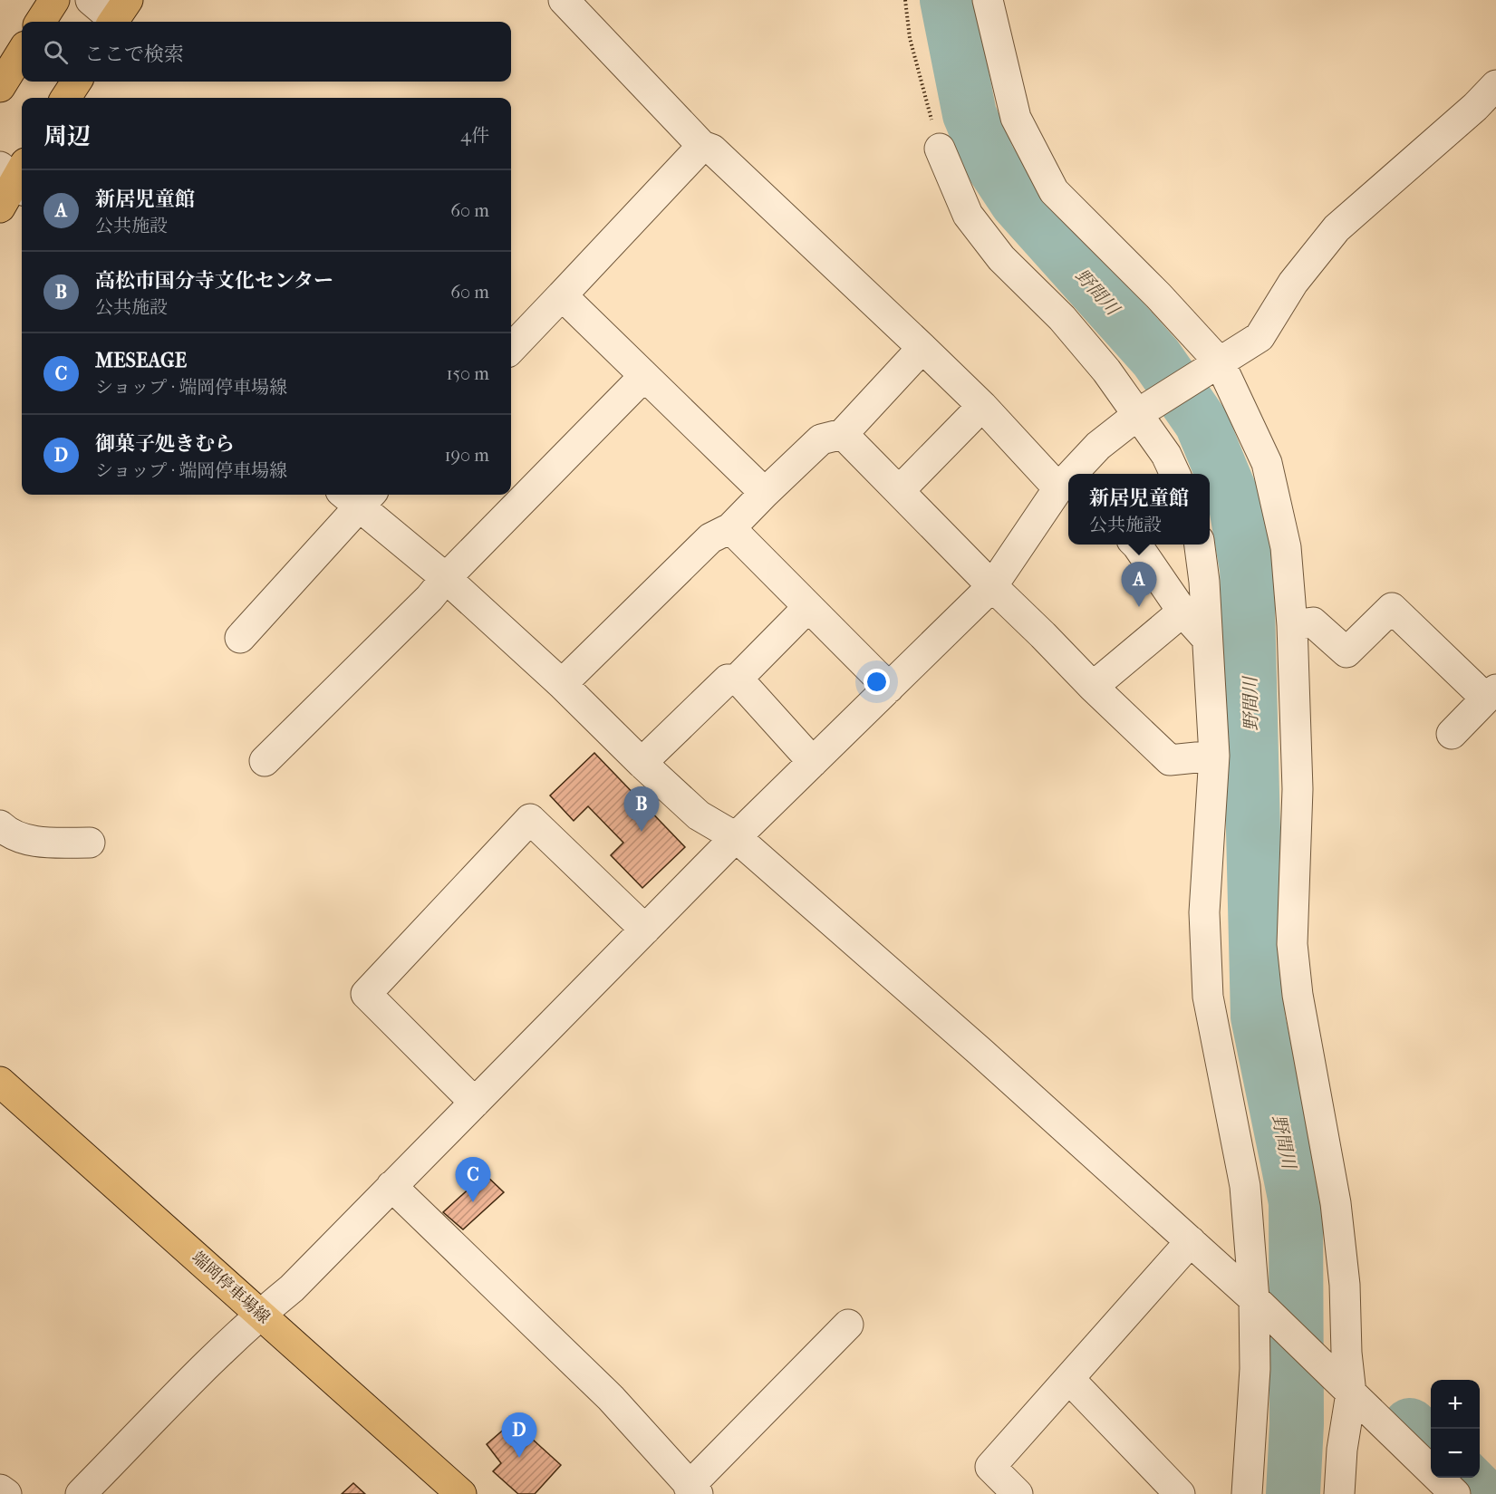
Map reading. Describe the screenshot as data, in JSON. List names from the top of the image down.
{
  "streets": {
    "main road": ["端岡停車場線"]
  },
  "water": ["野間川"],
  "page": {
    "search": "ここで検索",
    "heading": ["周辺", "4件"],
    "list": [
      {
        "mark": "A",
        "name": "新居児童館",
        "note": "公共施設",
        "value": "60 m"
      },
      {
        "mark": "B",
        "name": "高松市国分寺文化センター",
        "note": "公共施設",
        "value": "60 m"
      },
      {
        "mark": "C",
        "name": "MESEAGE",
        "note": "ショップ · 端岡停車場線",
        "value": "150 m"
      },
      {
        "mark": "D",
        "name": "御菓子処きむら",
        "note": "ショップ · 端岡停車場線",
        "value": "190 m"
      }
    ],
    "popup": ["新居児童館", "公共施設"],
    "pins": [
      "A",
      "B",
      "C",
      "D"
    ],
    "map_buttons": ["+", "−"]
  }
}
